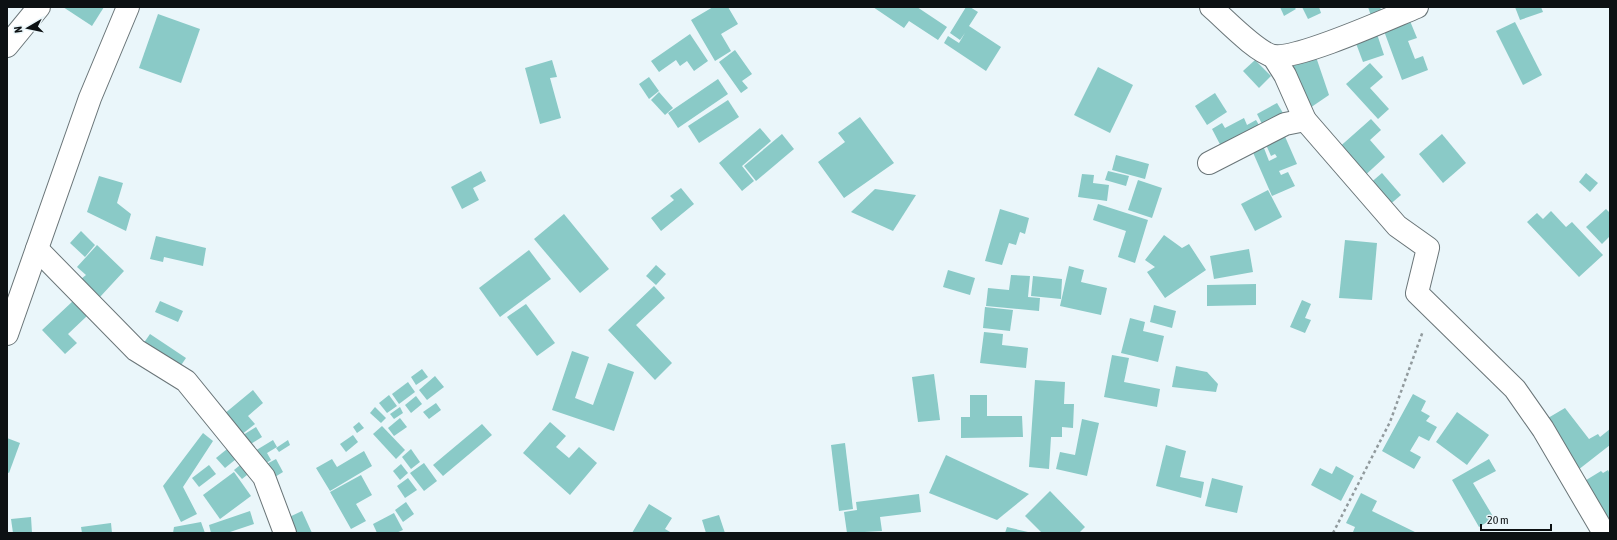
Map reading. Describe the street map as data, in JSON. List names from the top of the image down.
{
  "scale_bar": "20 m",
  "north": "left"
}
